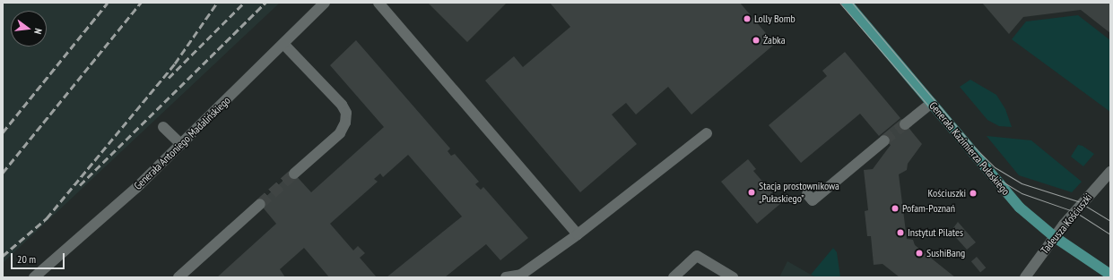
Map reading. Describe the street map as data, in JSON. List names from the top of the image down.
{
  "streets": {
    "main road": ["Generała Kazimierza Pułaskiego"],
    "street": ["Generała Antoniego Madalińskiego", "Tadeusza Kościuszki"]
  },
  "crossings": [
    ["Generała Kazimierza Pułaskiego", "Tadeusza Kościuszki"]
  ],
  "places": [
    "Lolly Bomb",
    "Żabka",
    "Stacja prostownikowa „Pułaskiego”",
    "Kościuszki",
    "Pofam-Poznań",
    "Instytut Pilates",
    "SushiBang"
  ],
  "scale_bar": "20 m",
  "north": "right"
}
